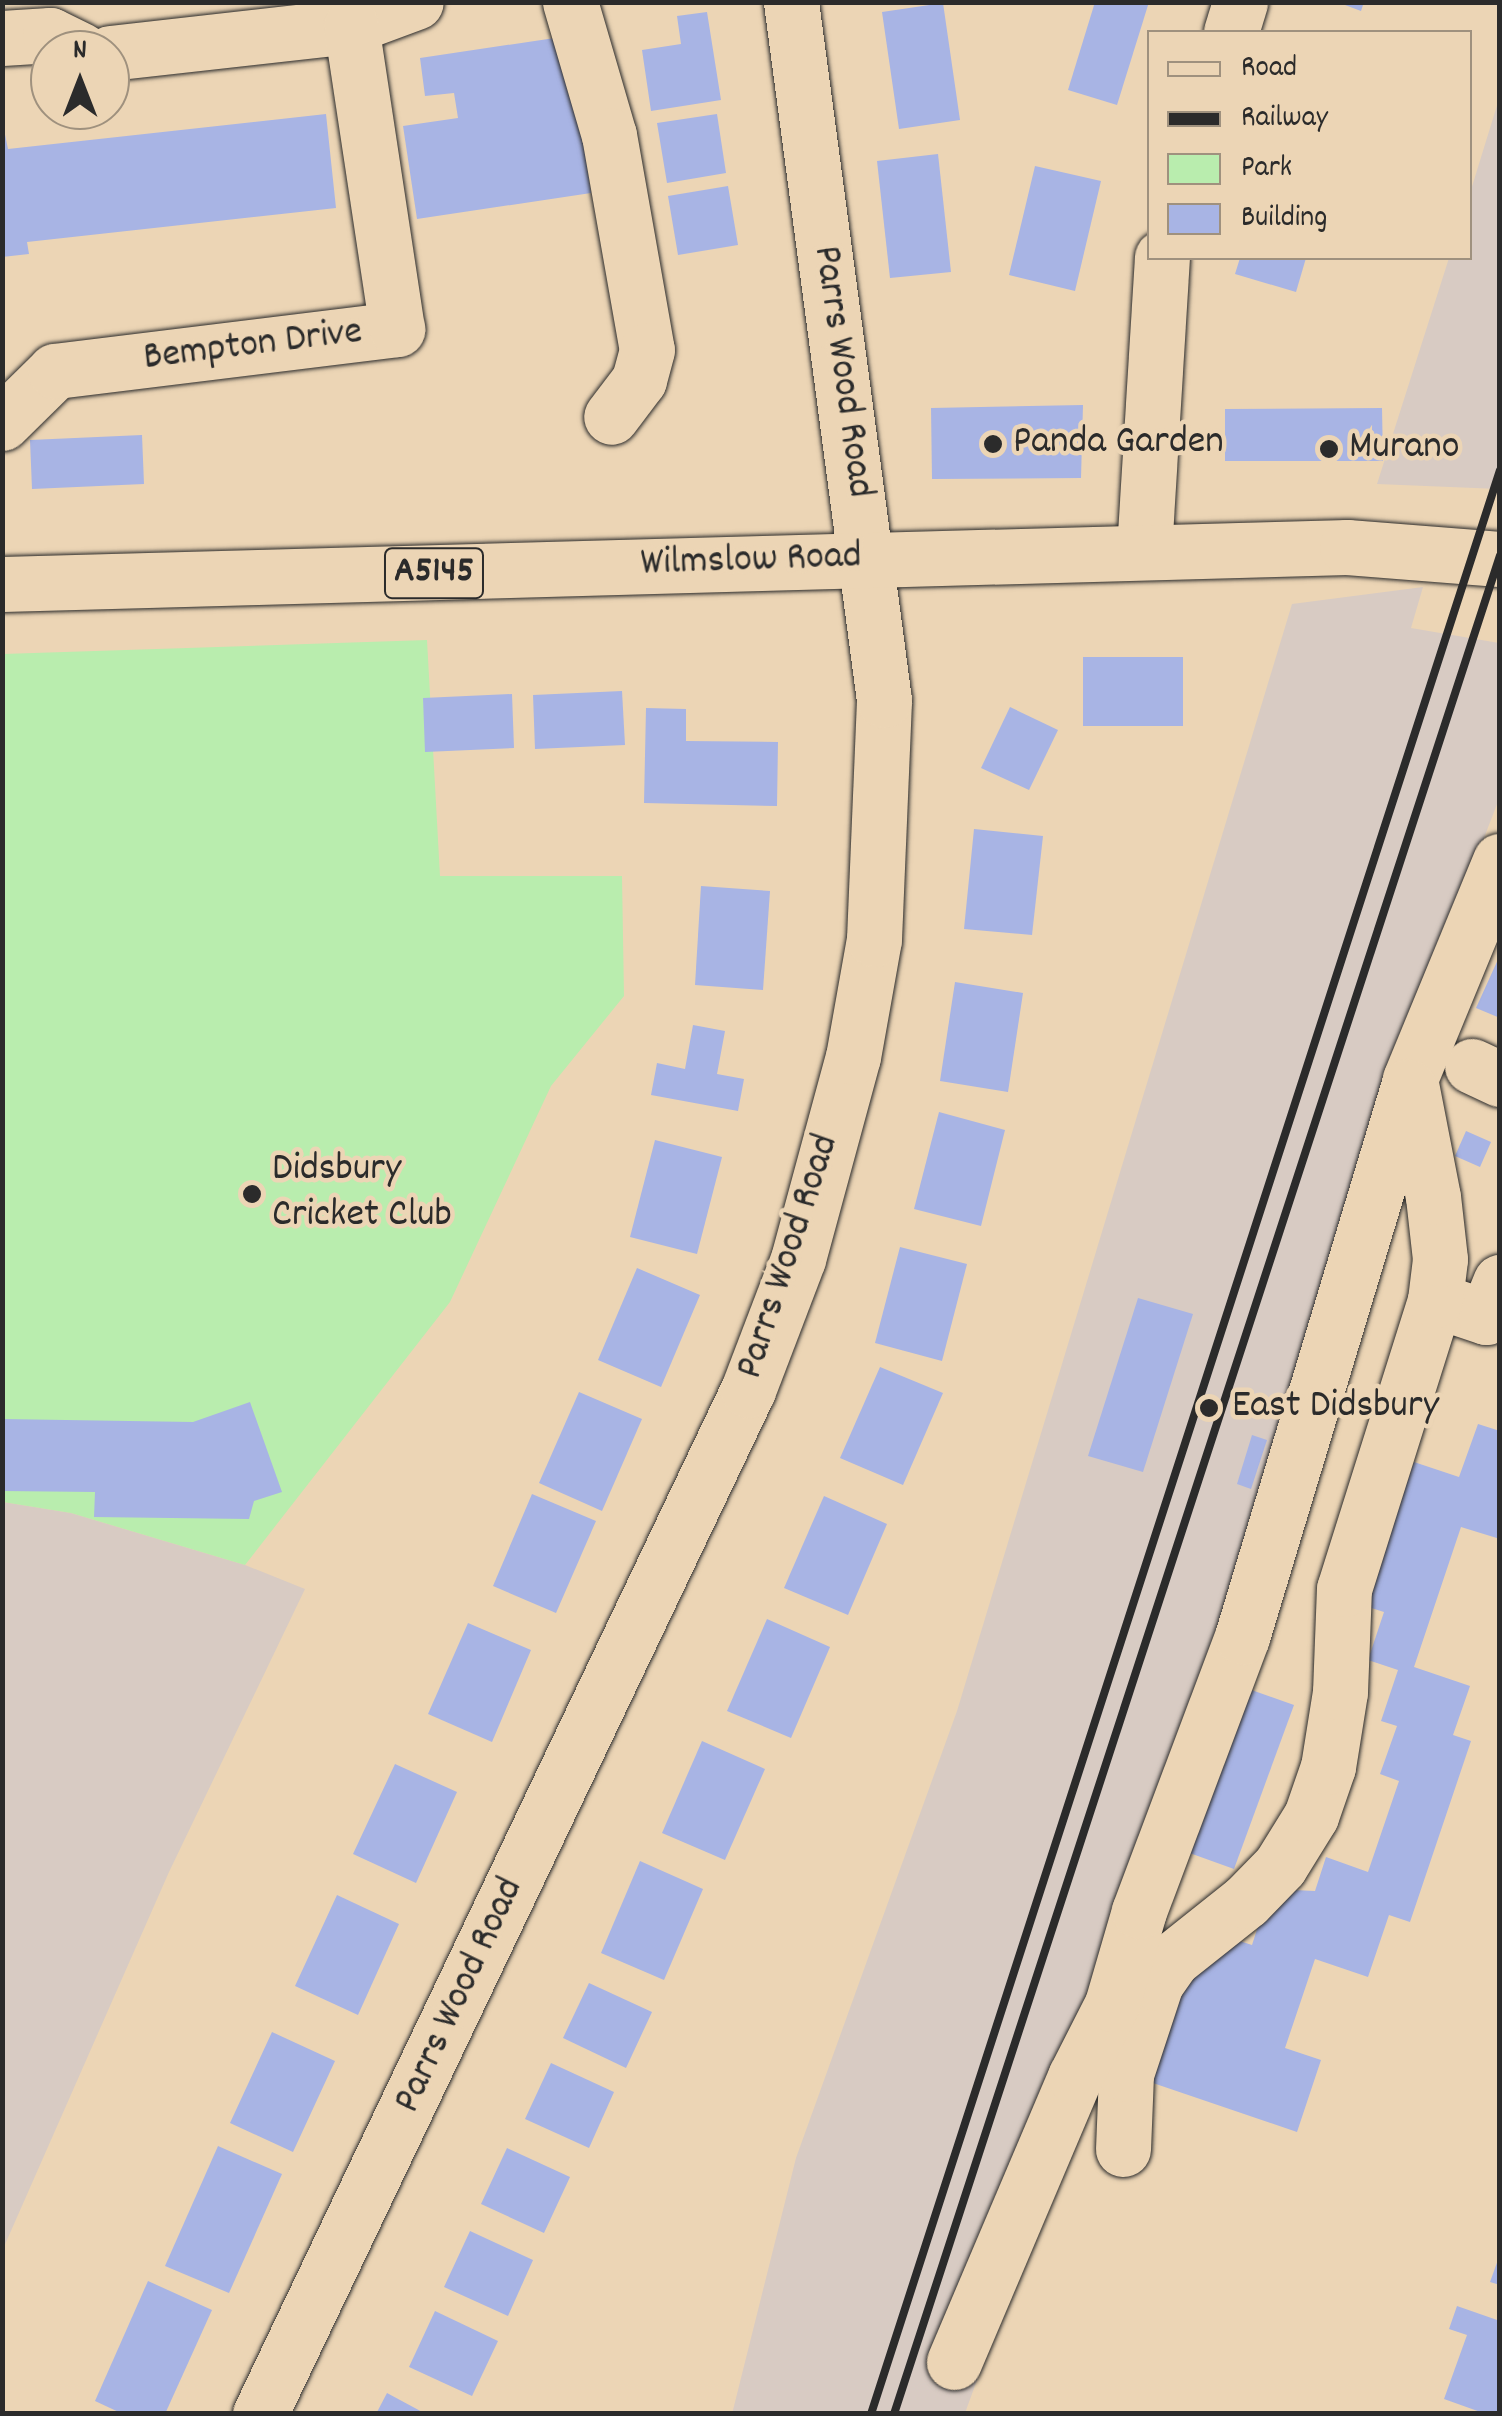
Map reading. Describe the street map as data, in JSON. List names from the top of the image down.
{
  "streets": {
    "street": [
      "Bempton Drive",
      "Parrs Wood Road",
      "Wilmslow Road",
      "A5145"
    ]
  },
  "crossings": [
    ["Parrs Wood Road", "Wilmslow Road"]
  ],
  "places": [
    "Panda Garden",
    "Murano",
    "Didsbury Cricket Club",
    "East Didsbury"
  ],
  "legend": [
    "Road",
    "Railway",
    "Park",
    "Building"
  ],
  "north": "top"
}
